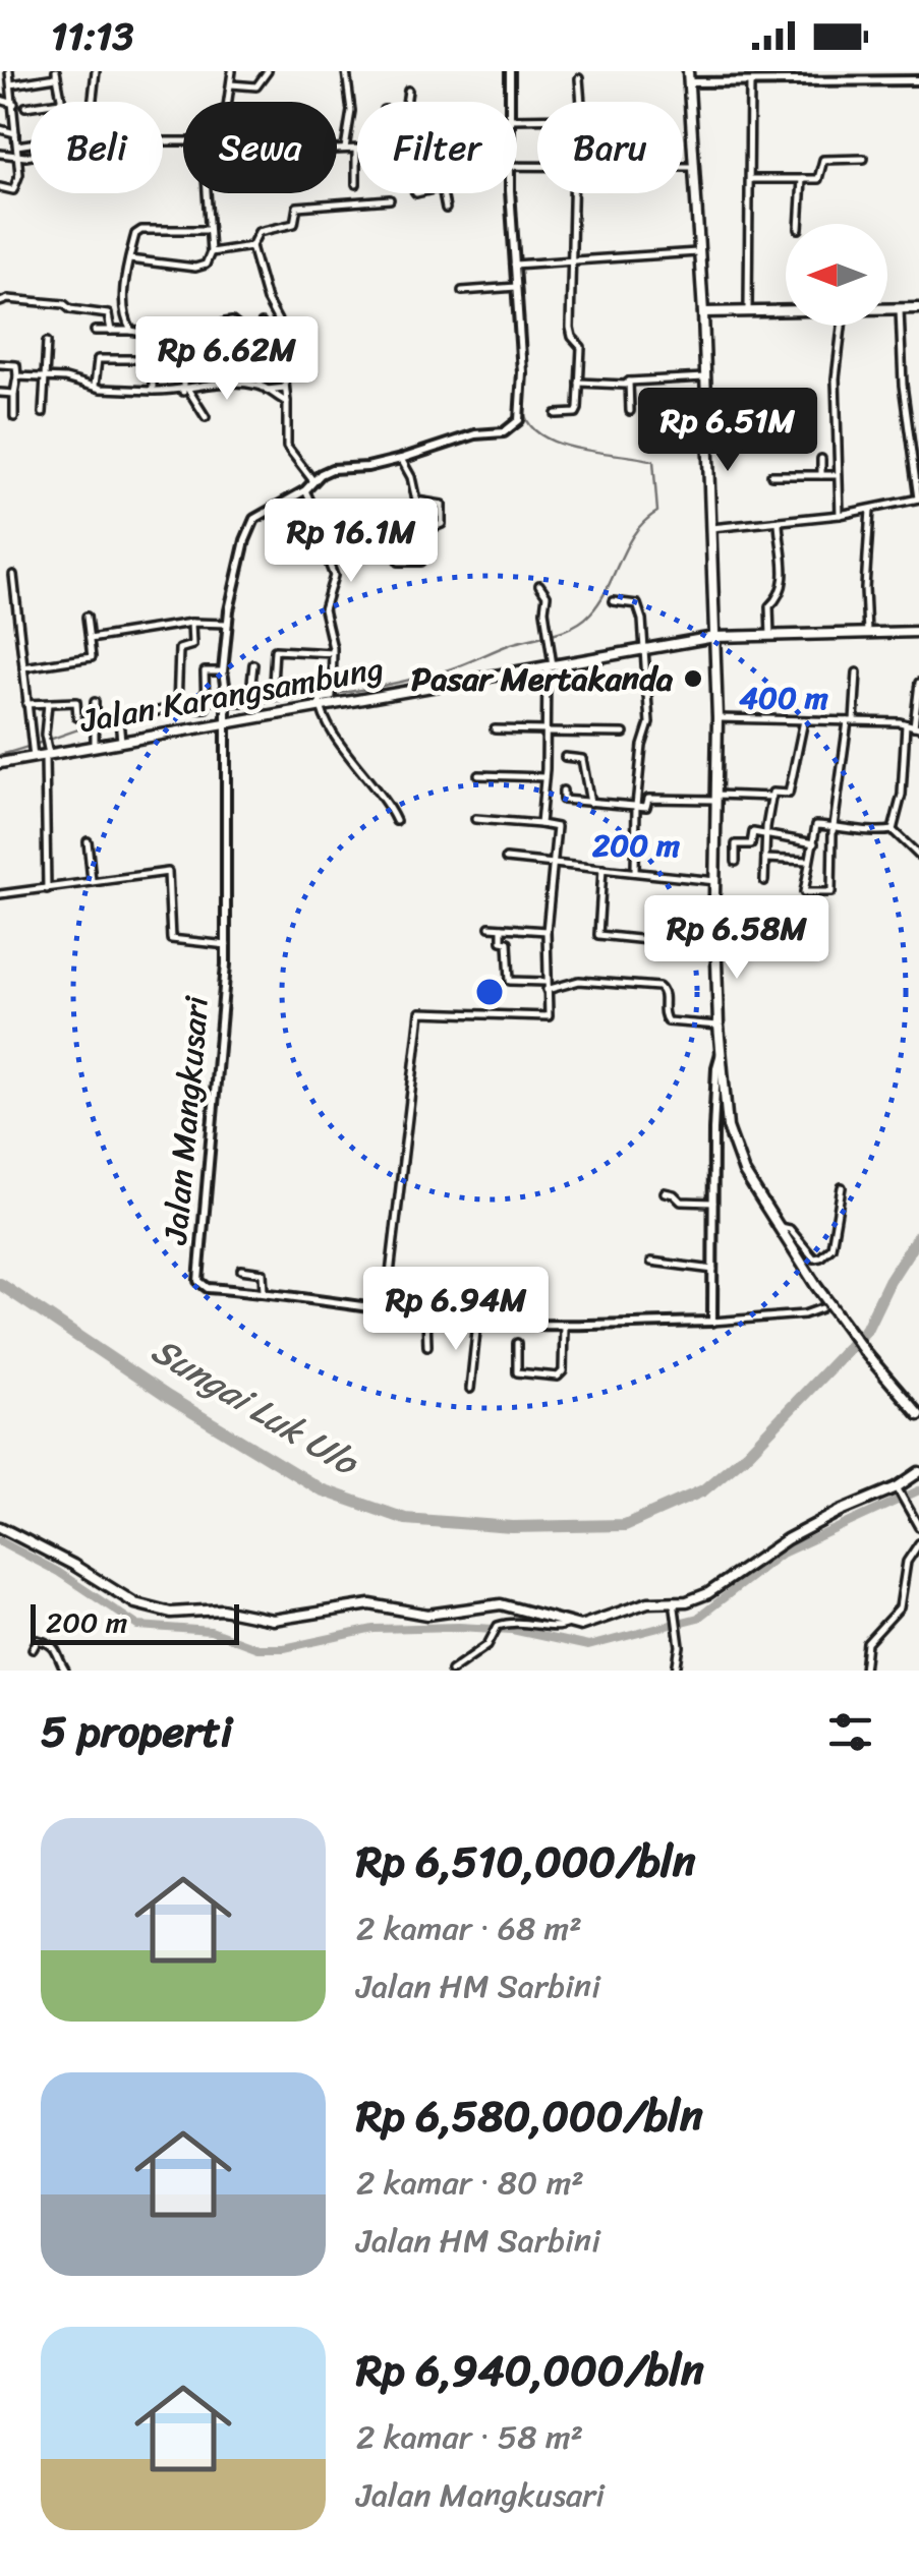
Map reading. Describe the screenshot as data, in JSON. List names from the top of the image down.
{
  "streets": {
    "main road": ["Jalan Karangsambung"],
    "street": ["Jalan Mangkusari"]
  },
  "crossings": [
    ["Jalan Karangsambung", "Jalan Mangkusari"]
  ],
  "water": ["Sungai Luk Ulo"],
  "places": ["Pasar Mertakanda"],
  "scale_bar": "200 m",
  "north": "left",
  "page": {
    "status": "11:13",
    "chip": [
      "Beli",
      "Sewa",
      "Filter",
      "Baru"
    ],
    "price": [
      "Rp 6.62M",
      "Rp 6.51M",
      "Rp 16.1M",
      "Rp 6.58M",
      "Rp 6.94M"
    ],
    "scale": "200 m",
    "heading": "5 properti",
    "list": [
      {
        "name": "Rp 6,510,000/bln",
        "note": "2 kamar · 68 m² · Jalan HM Sarbini"
      },
      {
        "name": "Rp 6,580,000/bln",
        "note": "2 kamar · 80 m² · Jalan HM Sarbini"
      },
      {
        "name": "Rp 6,940,000/bln",
        "note": "2 kamar · 58 m² · Jalan Mangkusari"
      }
    ]
  },
  "rings": ["400 m", "200 m"]
}
